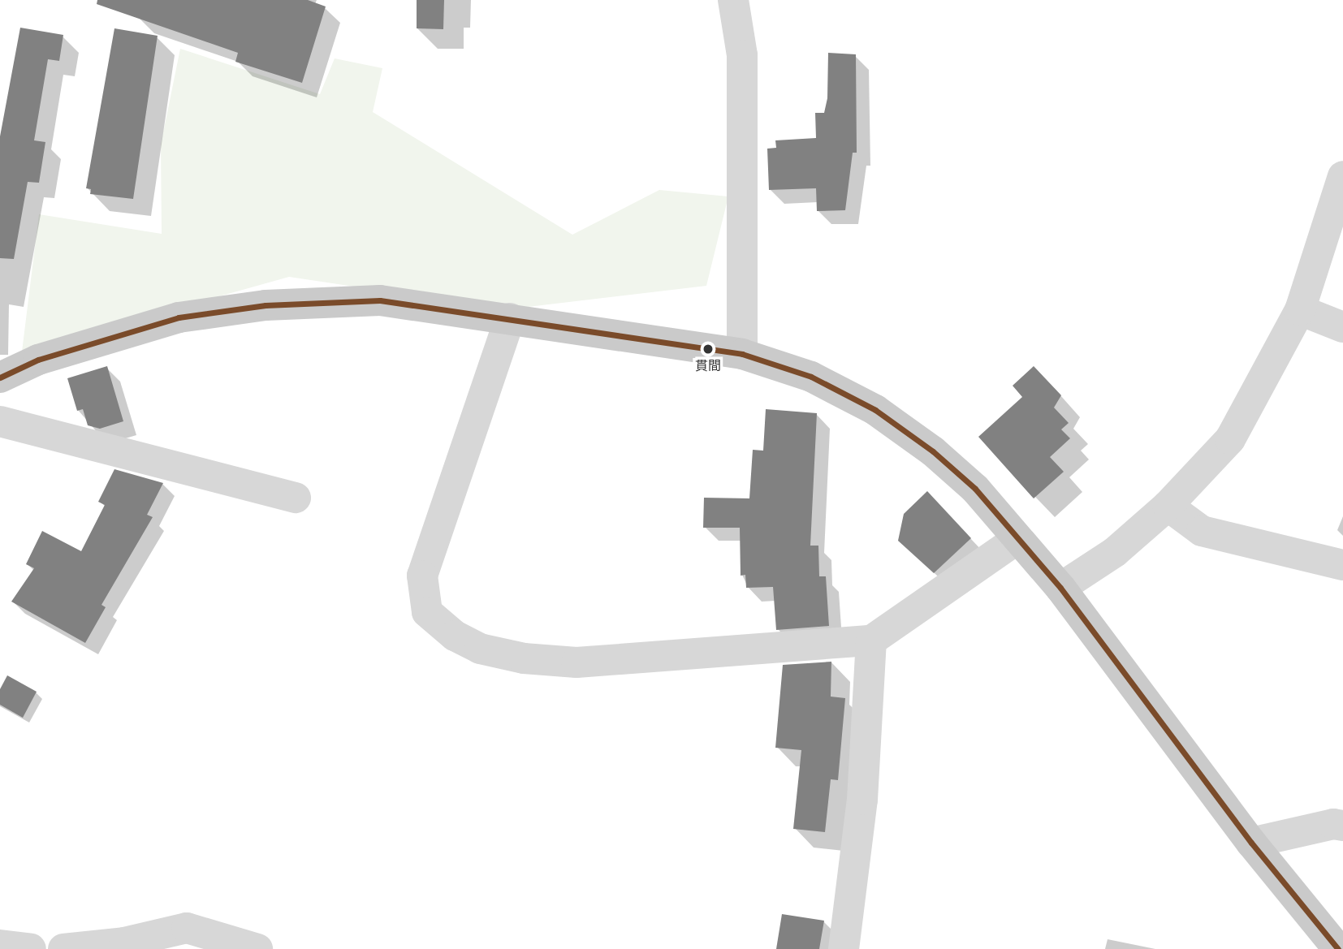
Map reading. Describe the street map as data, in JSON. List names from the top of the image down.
{
  "places": ["貫間"]
}
